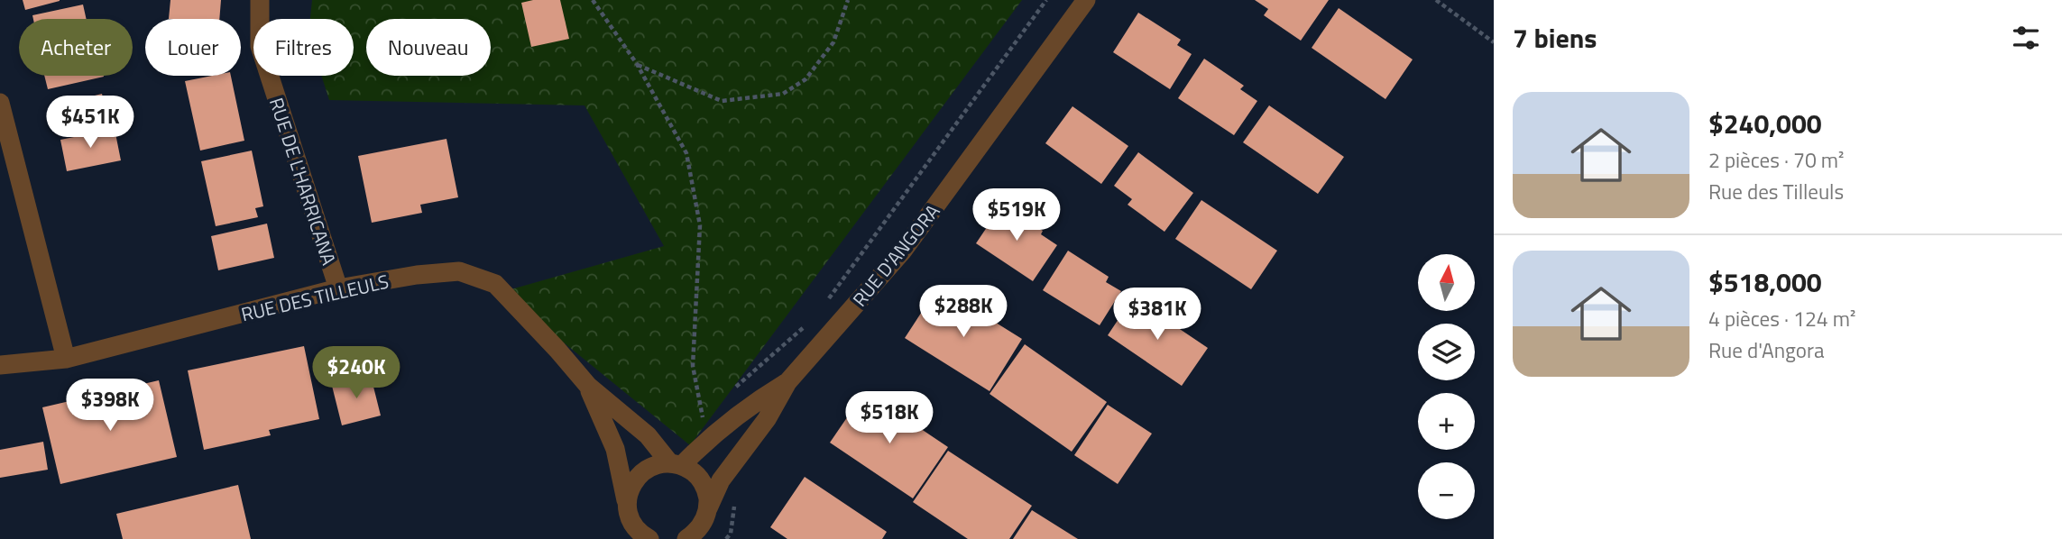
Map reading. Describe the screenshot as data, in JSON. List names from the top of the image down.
{
  "streets": {
    "street": ["RUE DE L'HARRICANA", "RUE D'ANGORA", "RUE DES TILLEULS"]
  },
  "crossings": [
    ["RUE DE L'HARRICANA", "RUE DES TILLEULS"],
    ["RUE D'ANGORA", "RUE DES TILLEULS"]
  ],
  "north": "top",
  "page": {
    "heading": "7 biens",
    "chip": [
      "Acheter",
      "Louer",
      "Filtres",
      "Nouveau"
    ],
    "list": [
      {
        "name": "$240,000",
        "note": "2 pièces · 70 m² · Rue des Tilleuls"
      },
      {
        "name": "$518,000",
        "note": "4 pièces · 124 m² · Rue d'Angora"
      }
    ],
    "price": [
      "$451K",
      "$519K",
      "$288K",
      "$381K",
      "$240K",
      "$398K",
      "$518K"
    ],
    "map_buttons": ["+", "−"]
  }
}
